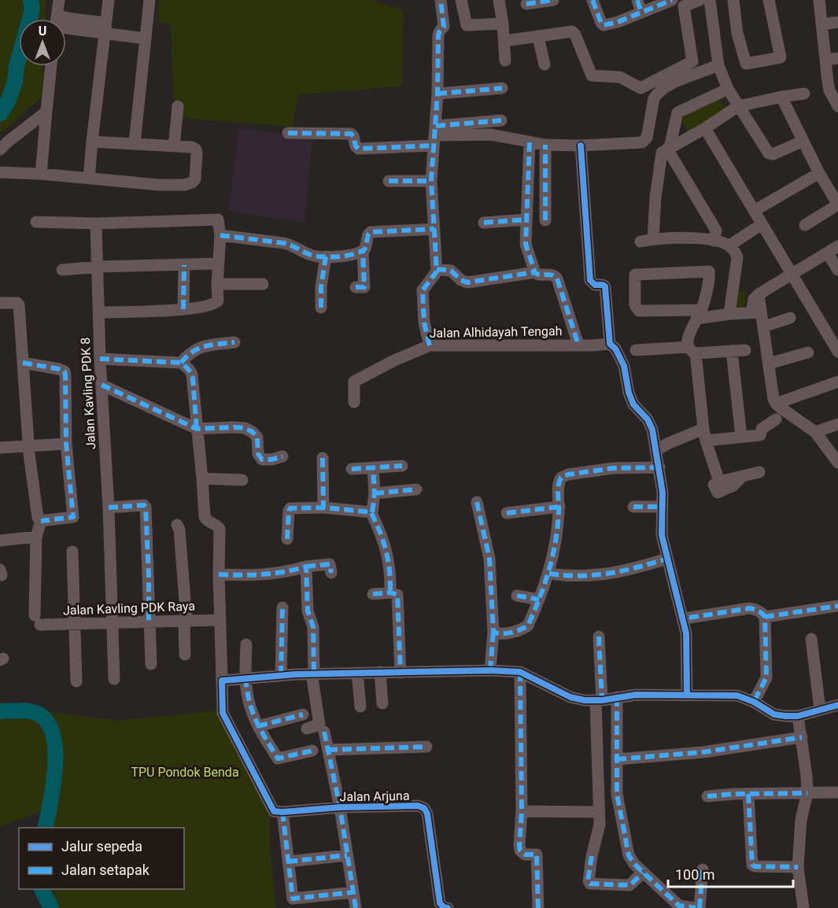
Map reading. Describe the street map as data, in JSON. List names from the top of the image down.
{
  "streets": {
    "street": [
      "Jalan Alhidayah Tengah",
      "Jalan Kavling PDK 8",
      "Jalan Kavling PDK Raya",
      "Jalan Arjuna"
    ]
  },
  "crossings": [
    ["Jalan Kavling PDK 8", "Jalan Kavling PDK Raya"]
  ],
  "parks": ["TPU Pondok Benda"],
  "legend": ["Jalur sepeda", "Jalan setapak"],
  "scale_bar": "100 m",
  "north": "top"
}
